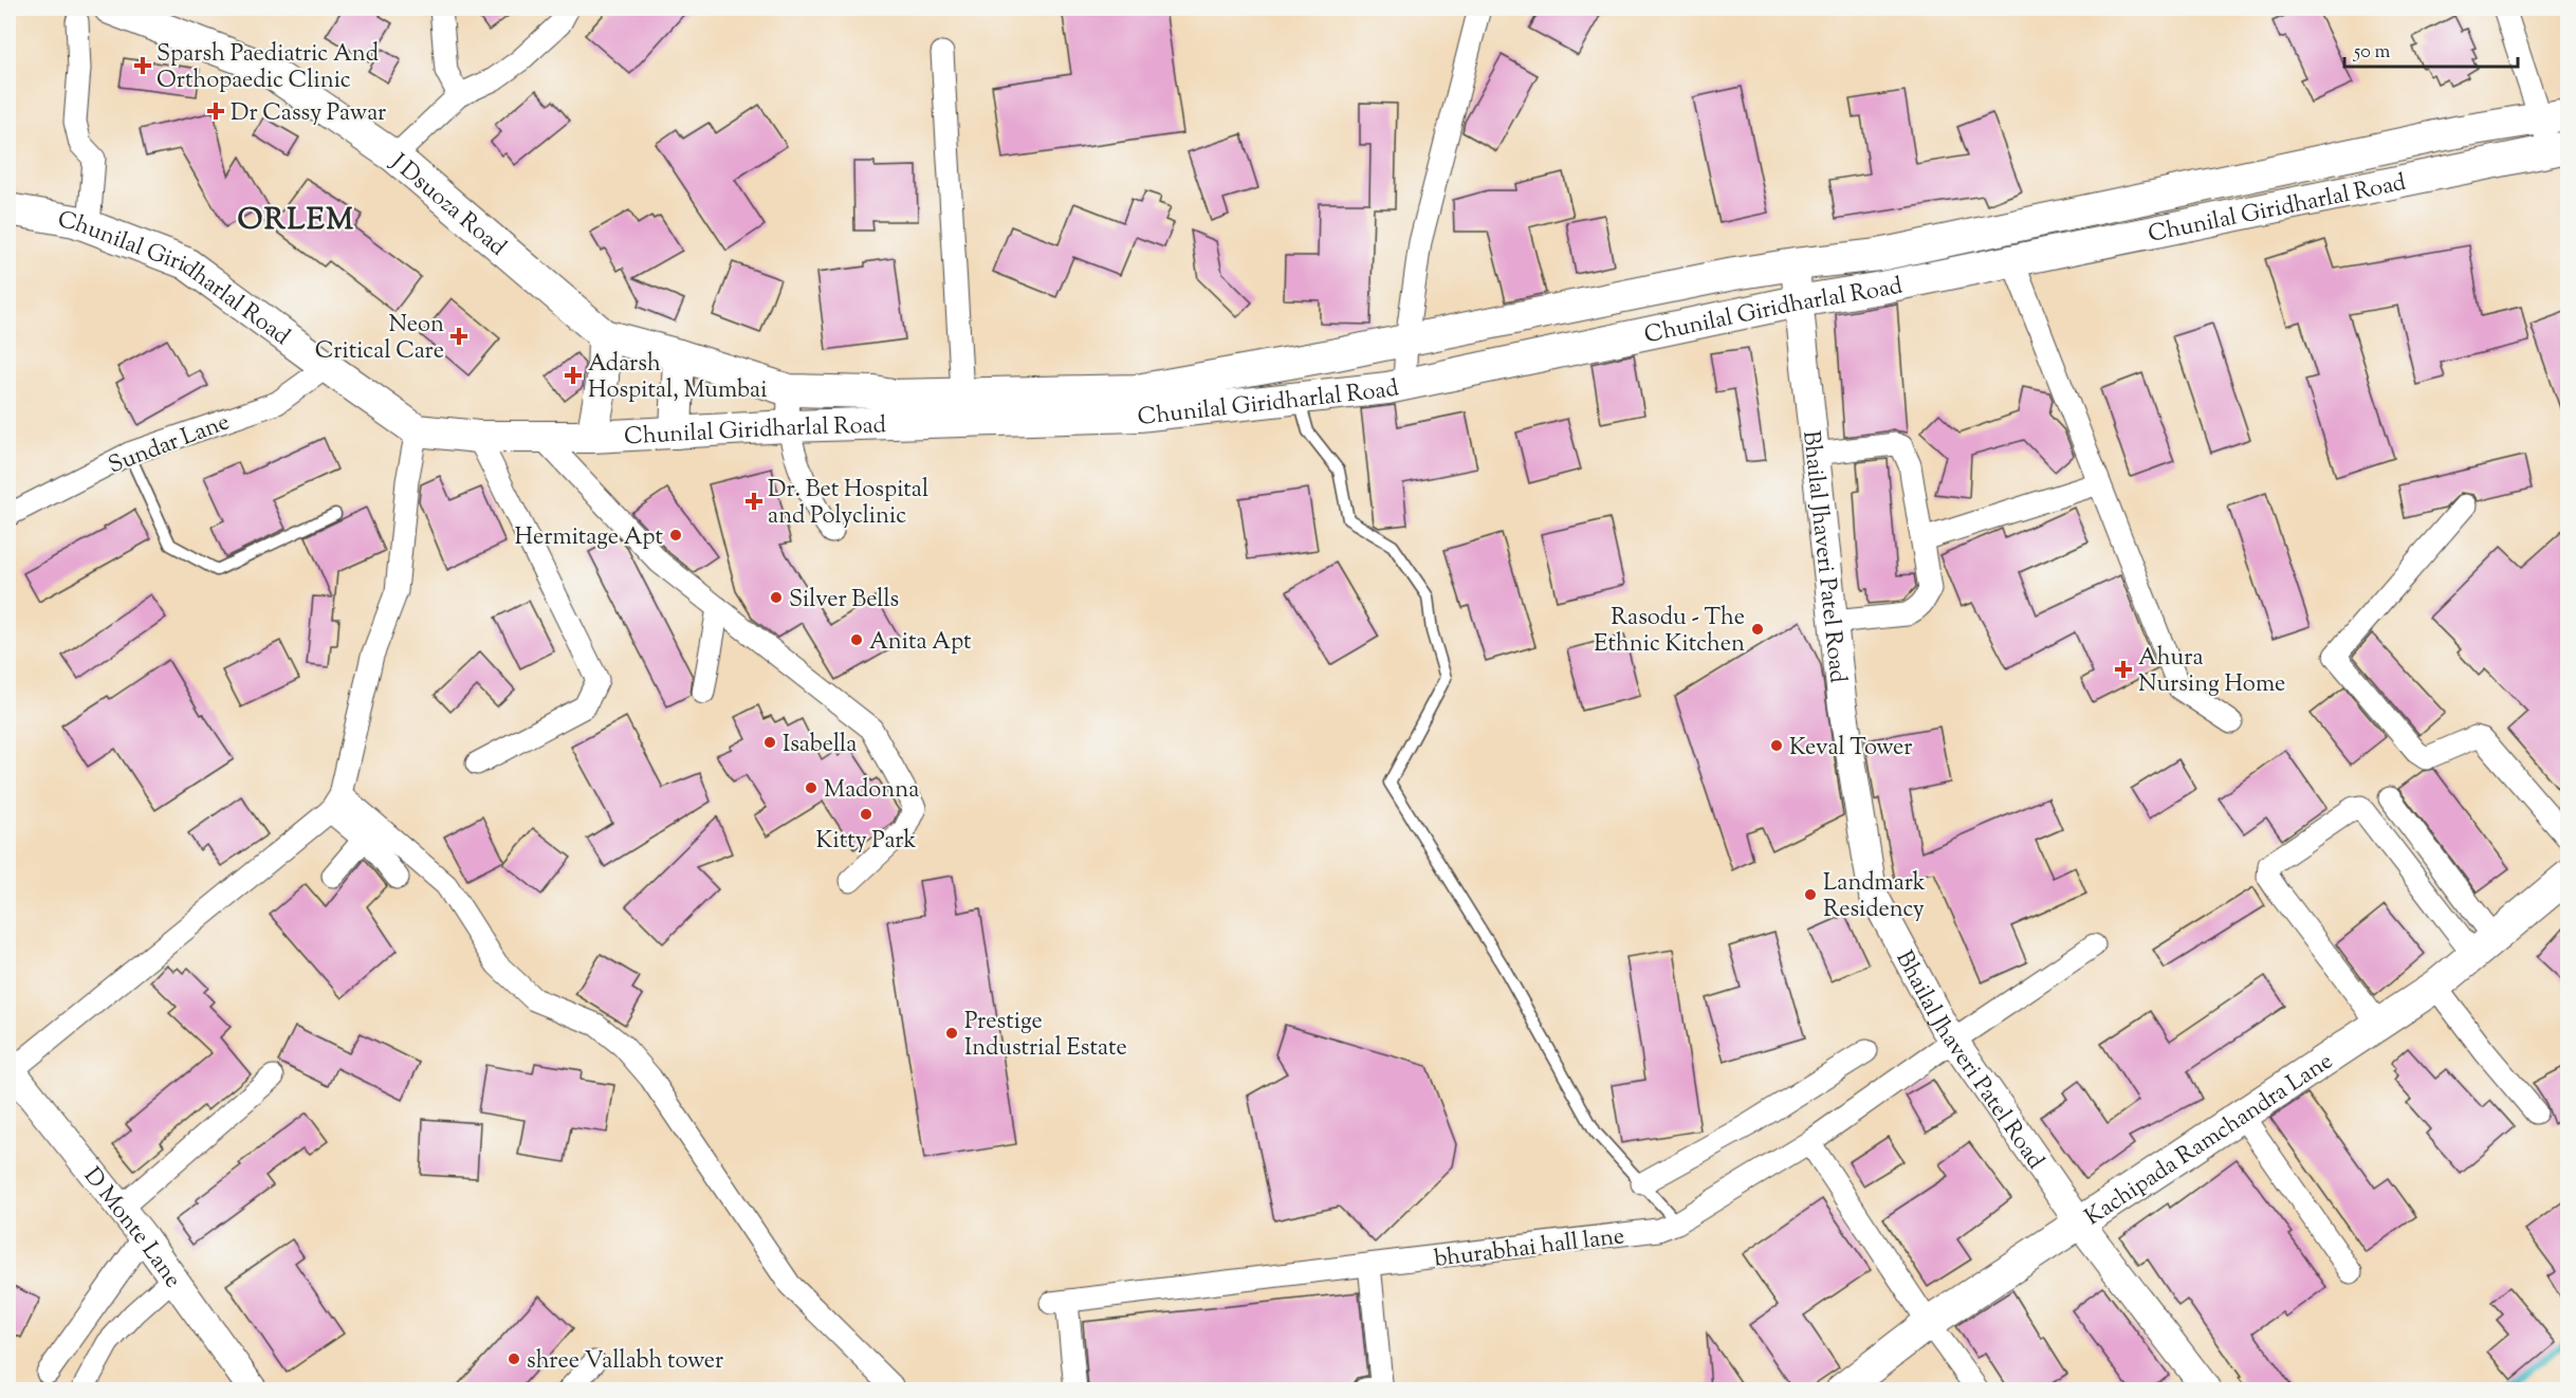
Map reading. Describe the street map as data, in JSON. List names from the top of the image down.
{
  "streets": {
    "main road": ["J Dsuoza Road", "Chunilal Giridharlal Road", "Kachipada Ramchandra Lane"],
    "street": [
      "Sundar Lane",
      "Bhailal Jhaveri Patel Road",
      "D Monte Lane",
      "bhurabhai hall lane"
    ]
  },
  "crossings": [
    ["J Dsuoza Road", "Chunilal Giridharlal Road"],
    ["Chunilal Giridharlal Road", "Sundar Lane"],
    ["Chunilal Giridharlal Road", "Bhailal Jhaveri Patel Road"],
    ["Bhailal Jhaveri Patel Road", "Kachipada Ramchandra Lane"],
    ["Bhailal Jhaveri Patel Road", "bhurabhai hall lane"]
  ],
  "districts": ["ORLEM"],
  "places": {
    "health": [
      "Sparsh Paediatric And Orthopaedic Clinic",
      "Dr Cassy Pawar",
      "Neon Critical Care",
      "Adarsh Hospital, Mumbai",
      "Dr. Bet Hospital and Polyclinic",
      "Ahura Nursing Home"
    ],
    "other": [
      "Hermitage Apt",
      "Silver Bells",
      "Rasodu - The Ethnic Kitchen",
      "Anita Apt",
      "Isabella",
      "Keval Tower",
      "Madonna",
      "Kitty Park",
      "Landmark Residency",
      "Prestige Industrial Estate",
      "shree Vallabh tower"
    ]
  },
  "scale_bar": "50 m"
}
